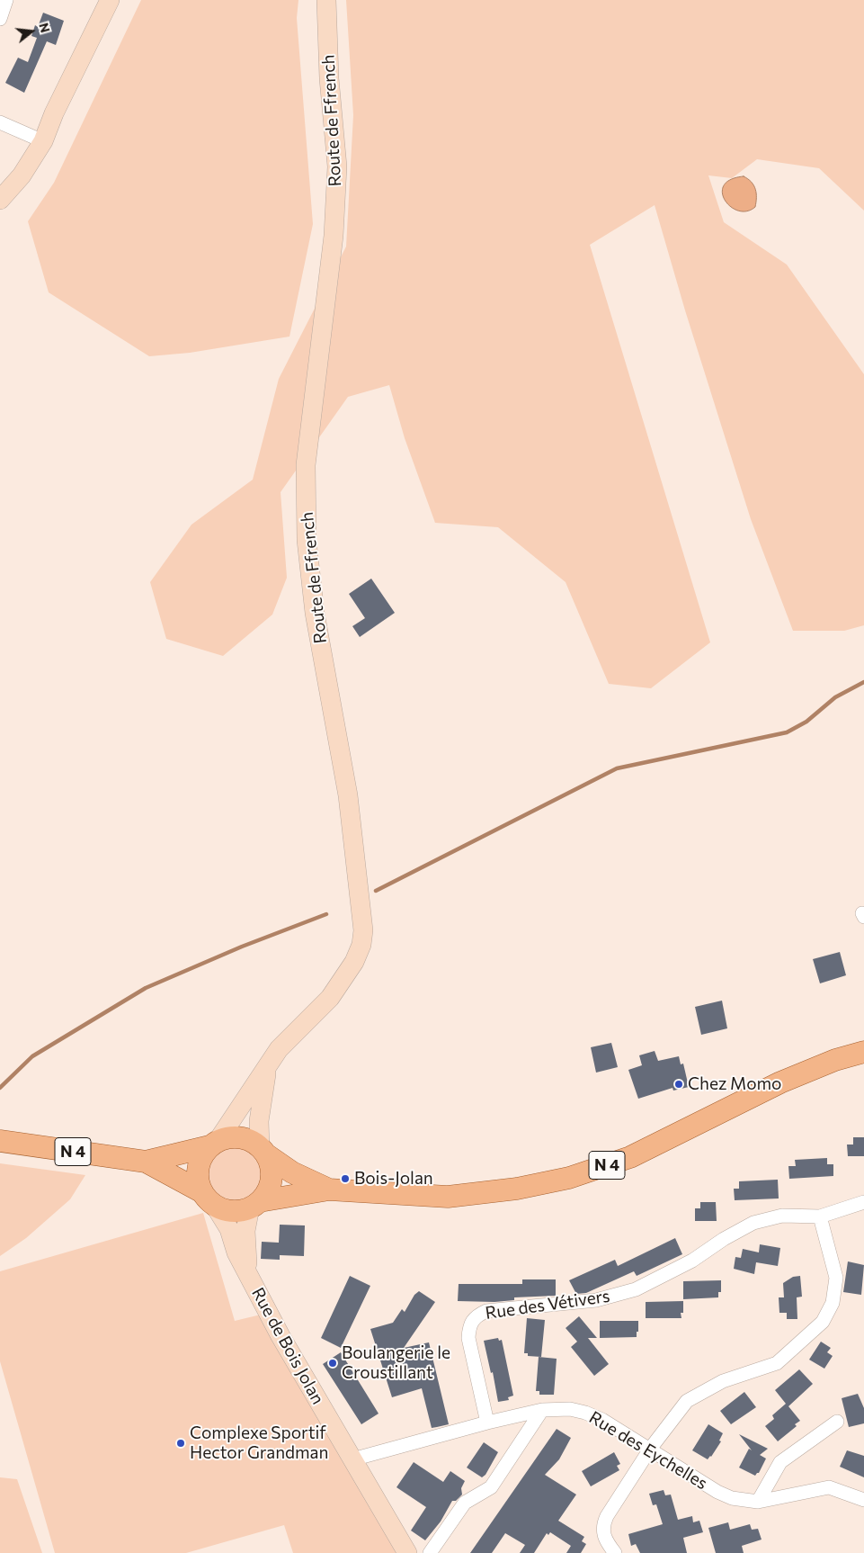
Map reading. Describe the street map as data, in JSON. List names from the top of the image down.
{
  "streets": {
    "main road": ["Route de Ffrench", "N 4", "Rue de Bois Jolan"],
    "street": ["Rue des Vétivers", "Rue des Eychelles"]
  },
  "crossings": [
    ["Route de Ffrench", "N 4"],
    ["Route de Ffrench", "Rue de Bois Jolan"],
    ["N 4", "Rue de Bois Jolan"],
    ["Rue des Vétivers", "Rue des Eychelles"],
    ["Rue de Bois Jolan", "Rue des Eychelles"]
  ],
  "places": [
    "Chez Momo",
    "Bois-Jolan",
    "Boulangerie le Croustillant",
    "Complexe Sportif Hector Grandman"
  ],
  "north": "right"
}
